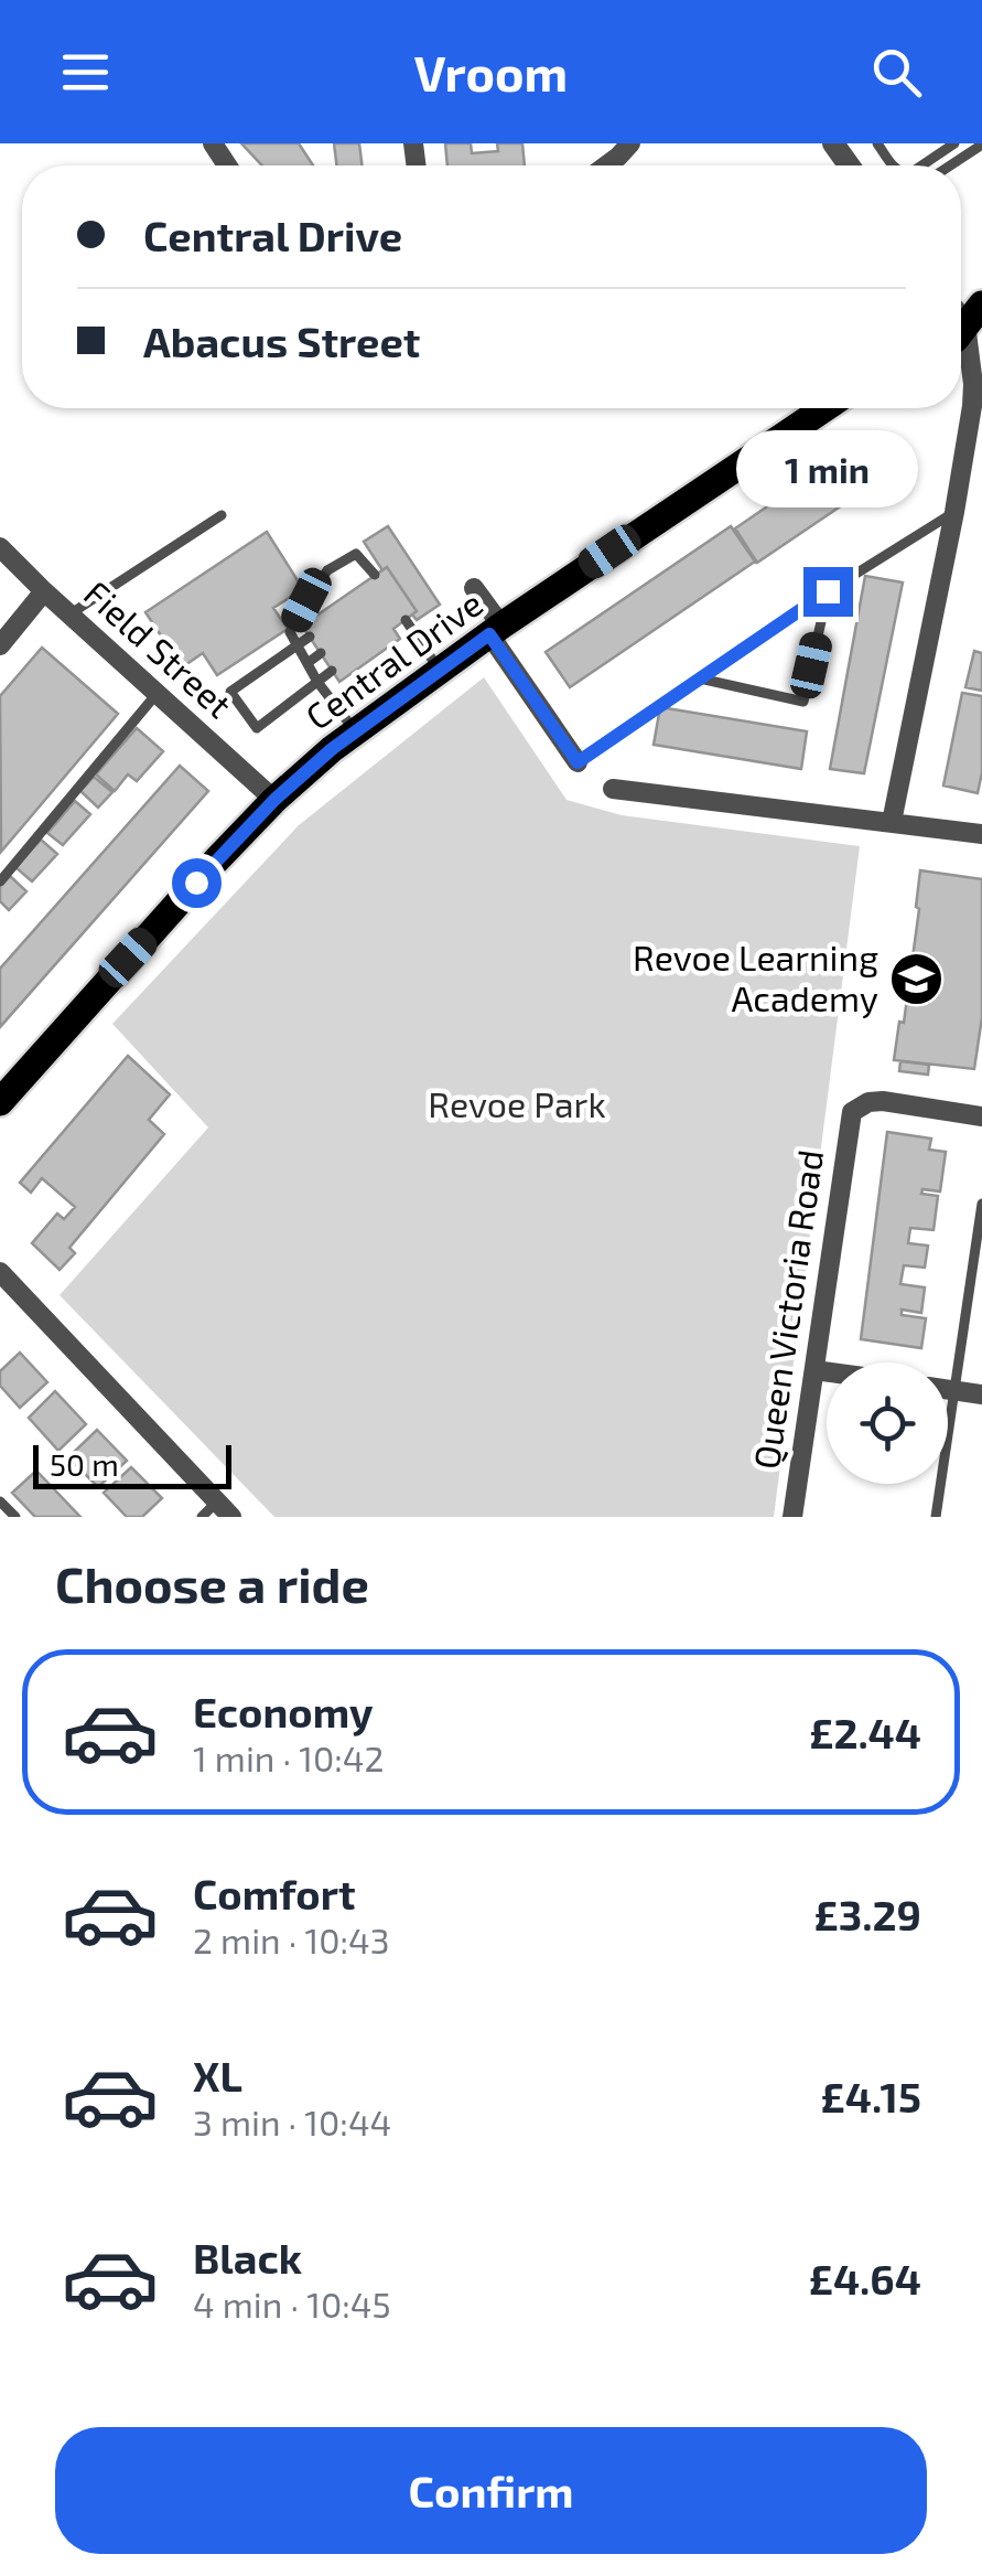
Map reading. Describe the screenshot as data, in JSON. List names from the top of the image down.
{
  "streets": {
    "main road": ["Central Drive"],
    "street": ["Field Street", "Queen Victoria Road"]
  },
  "crossings": [
    ["Field Street", "Central Drive"]
  ],
  "parks": ["Revoe Park"],
  "places": {
    "school or university": ["Revoe Learning Academy"]
  },
  "scale_bar": "50 m",
  "page": {
    "header": "Vroom",
    "banner": ["Central Drive", "Abacus Street"],
    "bubble": "1 min",
    "scale": "50 m",
    "heading": "Choose a ride",
    "list": [
      {
        "name": "Economy",
        "note": "1 min · 10:42",
        "value": "£2.44"
      },
      {
        "name": "Comfort",
        "note": "2 min · 10:43",
        "value": "£3.29"
      },
      {
        "name": "XL",
        "note": "3 min · 10:44",
        "value": "£4.15"
      },
      {
        "name": "Black",
        "note": "4 min · 10:45",
        "value": "£4.64"
      }
    ],
    "buttons": "Confirm"
  }
}
